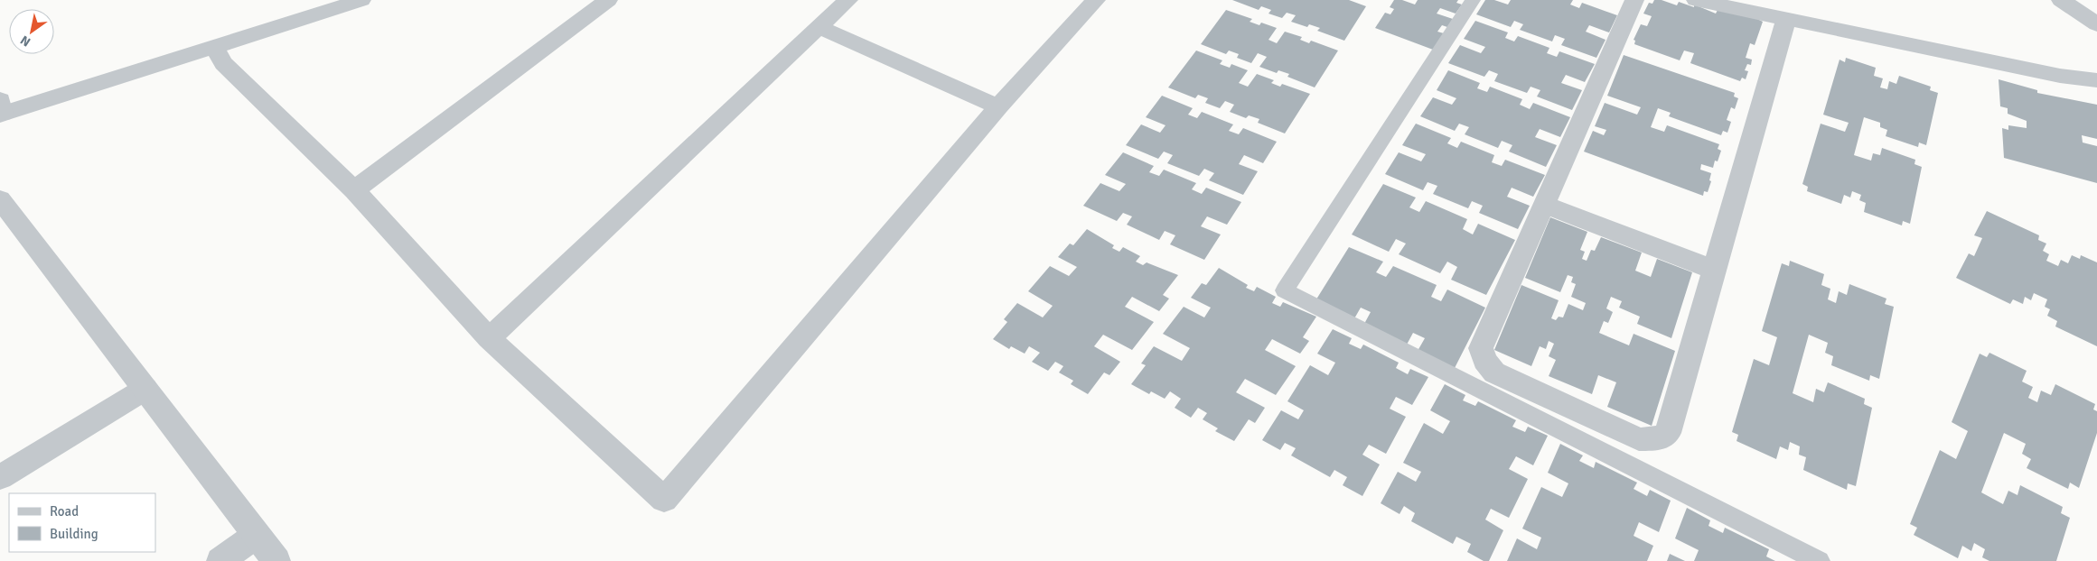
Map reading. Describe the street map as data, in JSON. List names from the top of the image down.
{
  "legend": ["Road", "Building"],
  "north": "bottom left"
}
